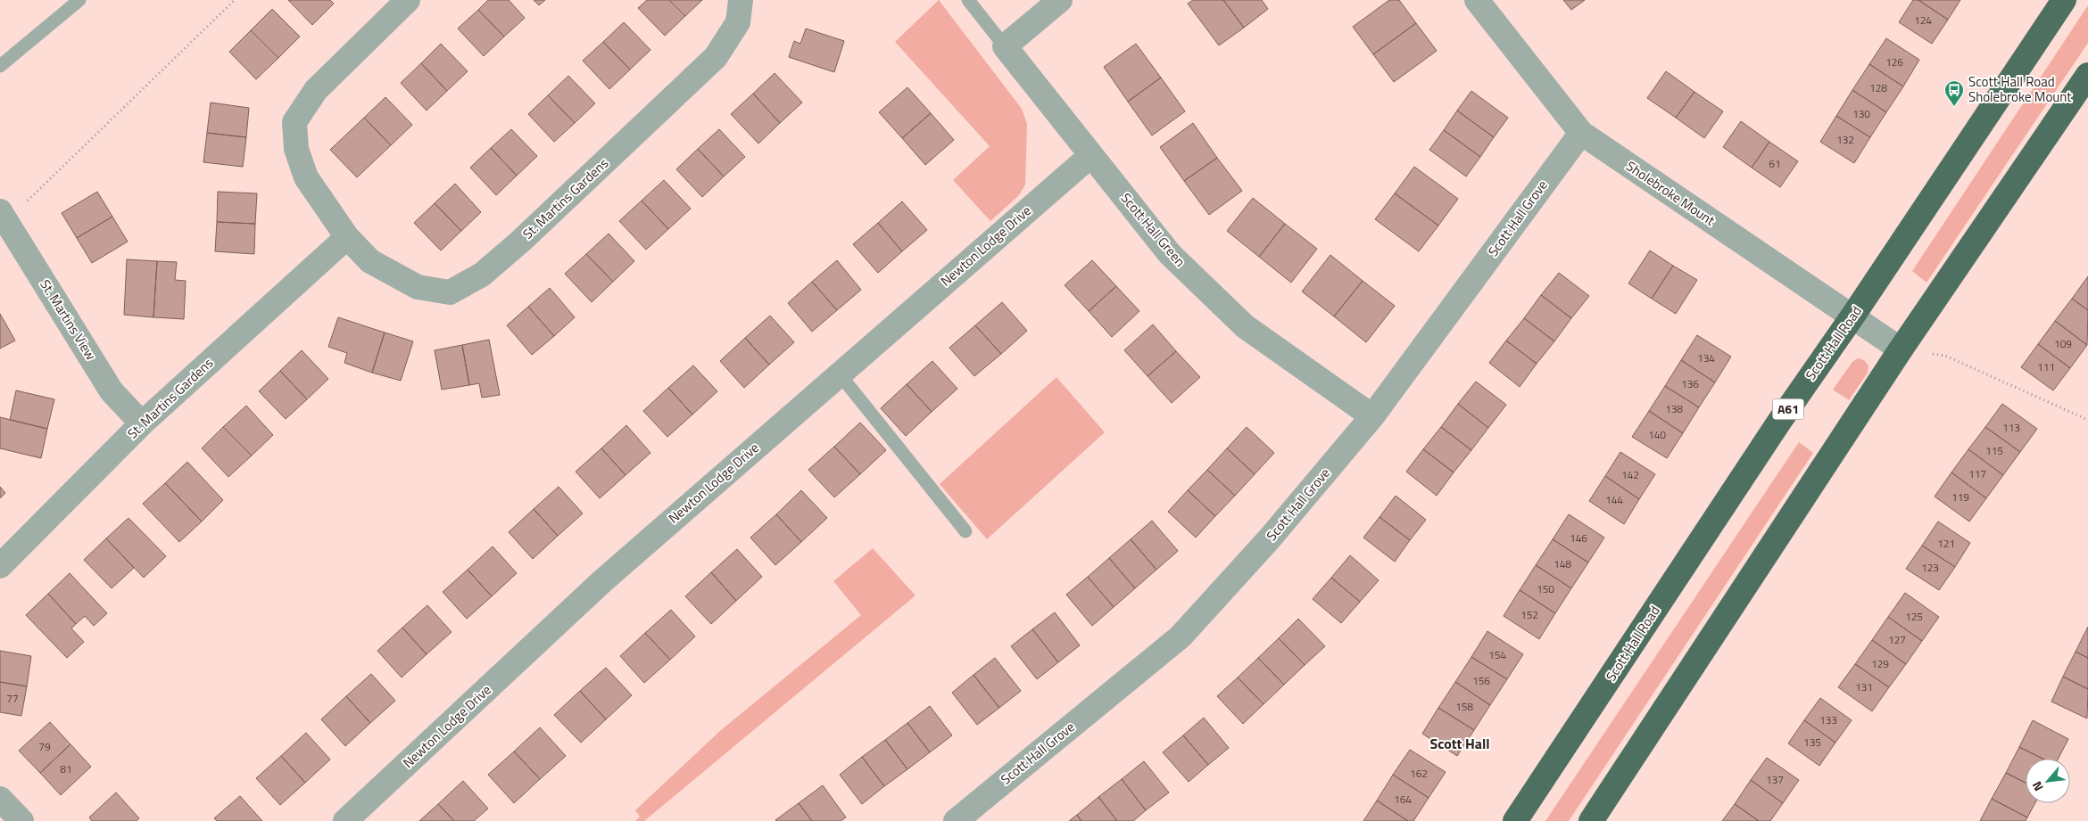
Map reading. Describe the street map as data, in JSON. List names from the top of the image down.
{
  "streets": {
    "highway": ["Scott Hall Road", "A61"],
    "street": [
      "Sholebroke Mount",
      "St. Martins Gardens",
      "Scott Hall Grove",
      "Scott Hall Green",
      "Newton Lodge Drive",
      "St. Martins View"
    ]
  },
  "crossings": [
    ["Sholebroke Mount", "Scott Hall Grove"],
    ["Sholebroke Mount", "Scott Hall Road"],
    ["St. Martins Gardens", "St. Martins View"],
    ["Scott Hall Grove", "Scott Hall Green"],
    ["Scott Hall Green", "Newton Lodge Drive"]
  ],
  "districts": ["Scott Hall"],
  "places": {
    "bus stop": ["Scott Hall Road Sholebroke Mount"]
  },
  "house_numbers": [
    "124",
    "126",
    "128",
    "130",
    "132",
    "61",
    "109",
    "134",
    "111",
    "136",
    "138",
    "113",
    "140",
    "115",
    "117",
    "142",
    "119",
    "144",
    "146",
    "121",
    "148",
    "123",
    "150",
    "152",
    "125",
    "127",
    "154",
    "129",
    "156",
    "131",
    "77",
    "158",
    "133",
    "135",
    "79",
    "81",
    "162",
    "137",
    "164"
  ],
  "north": "bottom left"
}
